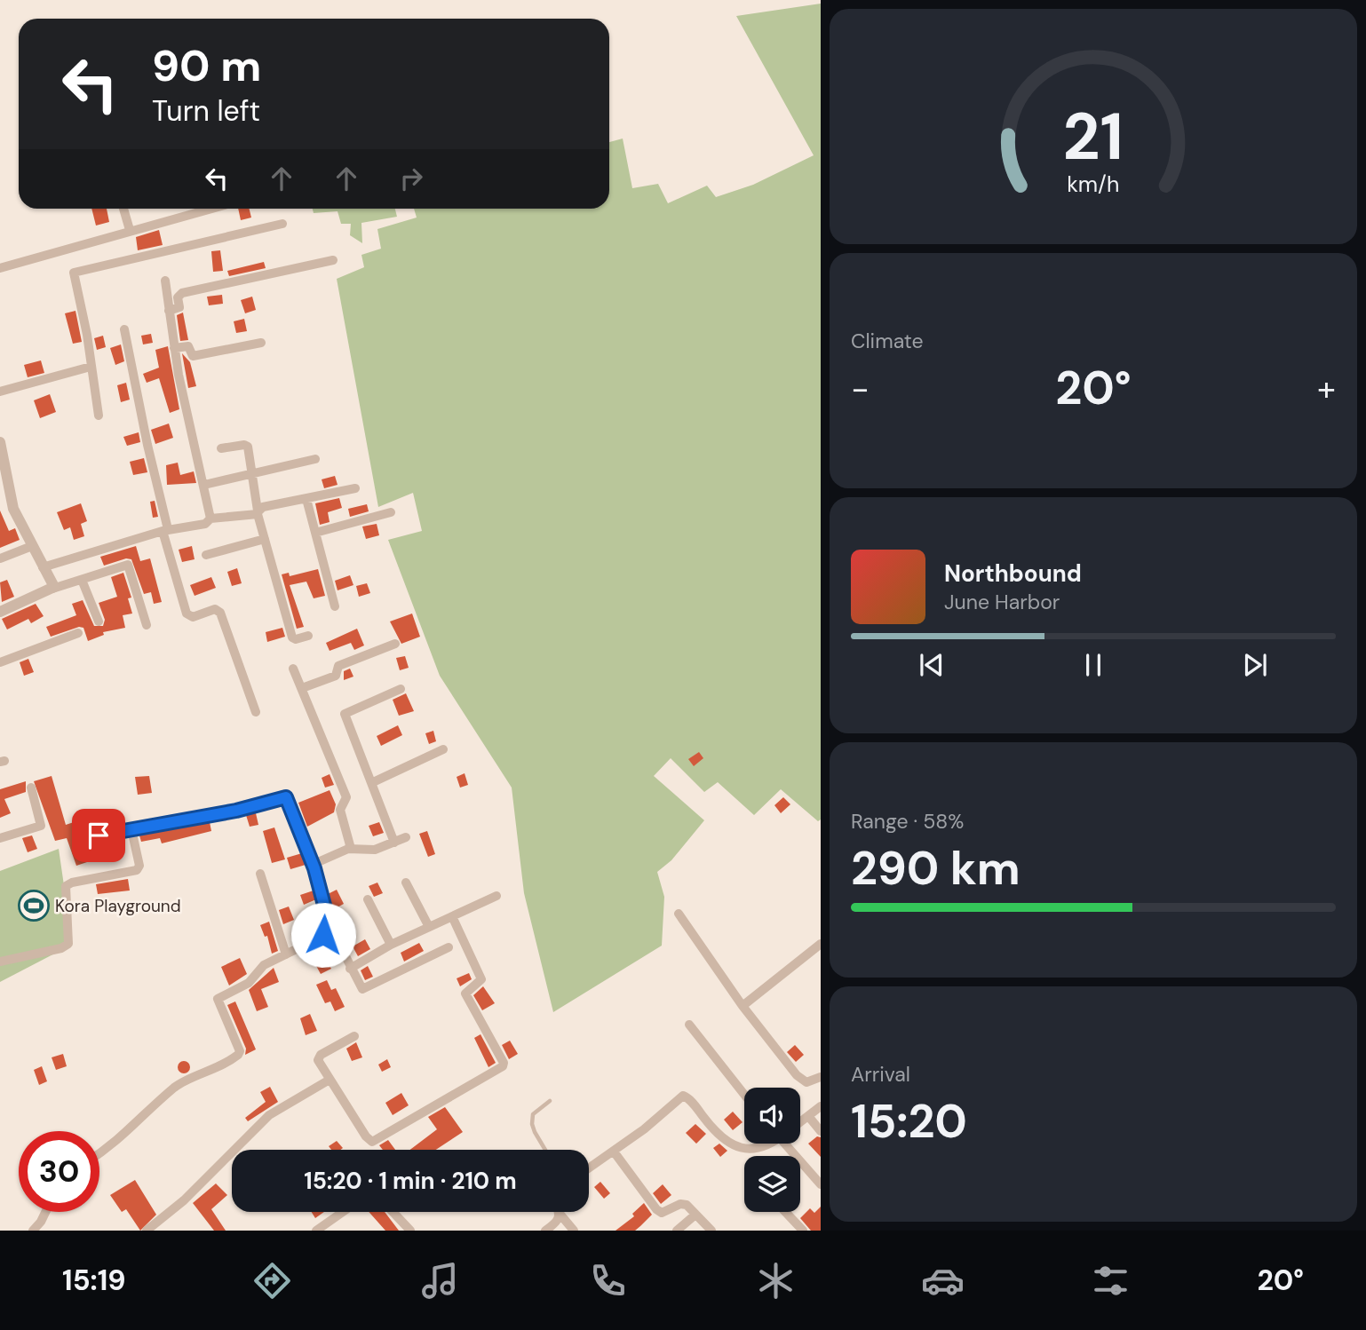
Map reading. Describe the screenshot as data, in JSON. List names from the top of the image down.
{
  "places": {
    "sports": ["Kora Playground"]
  },
  "page": {
    "turn": ["90 m", "Turn left"],
    "tile": [
      "Climate",
      ["Range · 58%", "290 km"],
      ["Arrival", "15:20"]
    ],
    "heat": ["−", "20°", "+"],
    "song": ["Northbound", "June Harbor"],
    "limit": "30",
    "trip": "15:20 · 1 min · 210 m",
    "tabs": ["15:19", "20°"],
    "gauge": ["21", "km/h"]
  }
}
